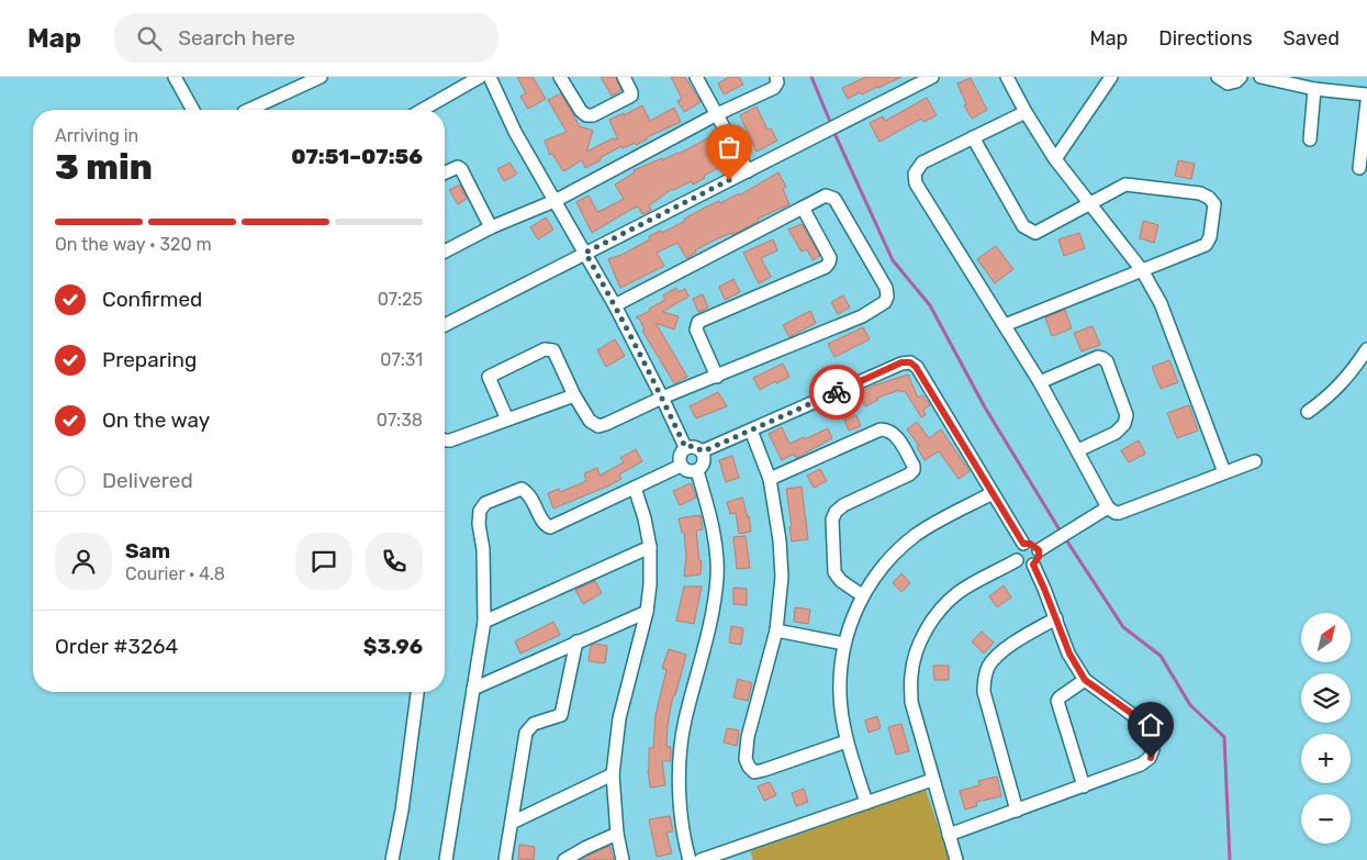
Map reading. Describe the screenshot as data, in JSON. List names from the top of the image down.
{
  "north": "top right",
  "page": {
    "header": "Map",
    "search": "Search here",
    "nav": ["Map", "Directions", "Saved"],
    "heading": ["3 min", "Arriving in", "07:51–07:56"],
    "panel": [
      "Sam",
      "Courier · 4.8",
      "Order #3264",
      "$3.96"
    ],
    "bar": "On the way · 320 m",
    "list": [
      ["Confirmed", "07:25"],
      ["Preparing", "07:31"],
      ["On the way", "07:38"],
      "Delivered"
    ],
    "map_buttons": ["+", "−"]
  }
}
